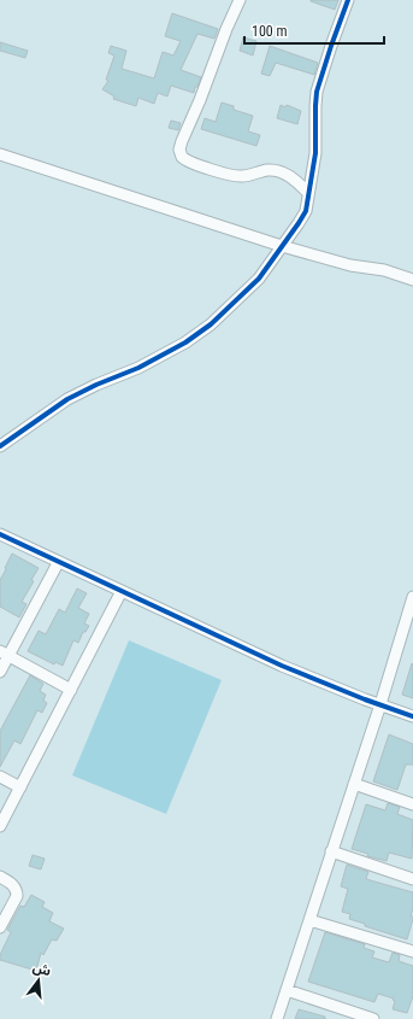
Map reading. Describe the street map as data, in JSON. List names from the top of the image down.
{
  "scale_bar": "100 m",
  "north": "top"
}
